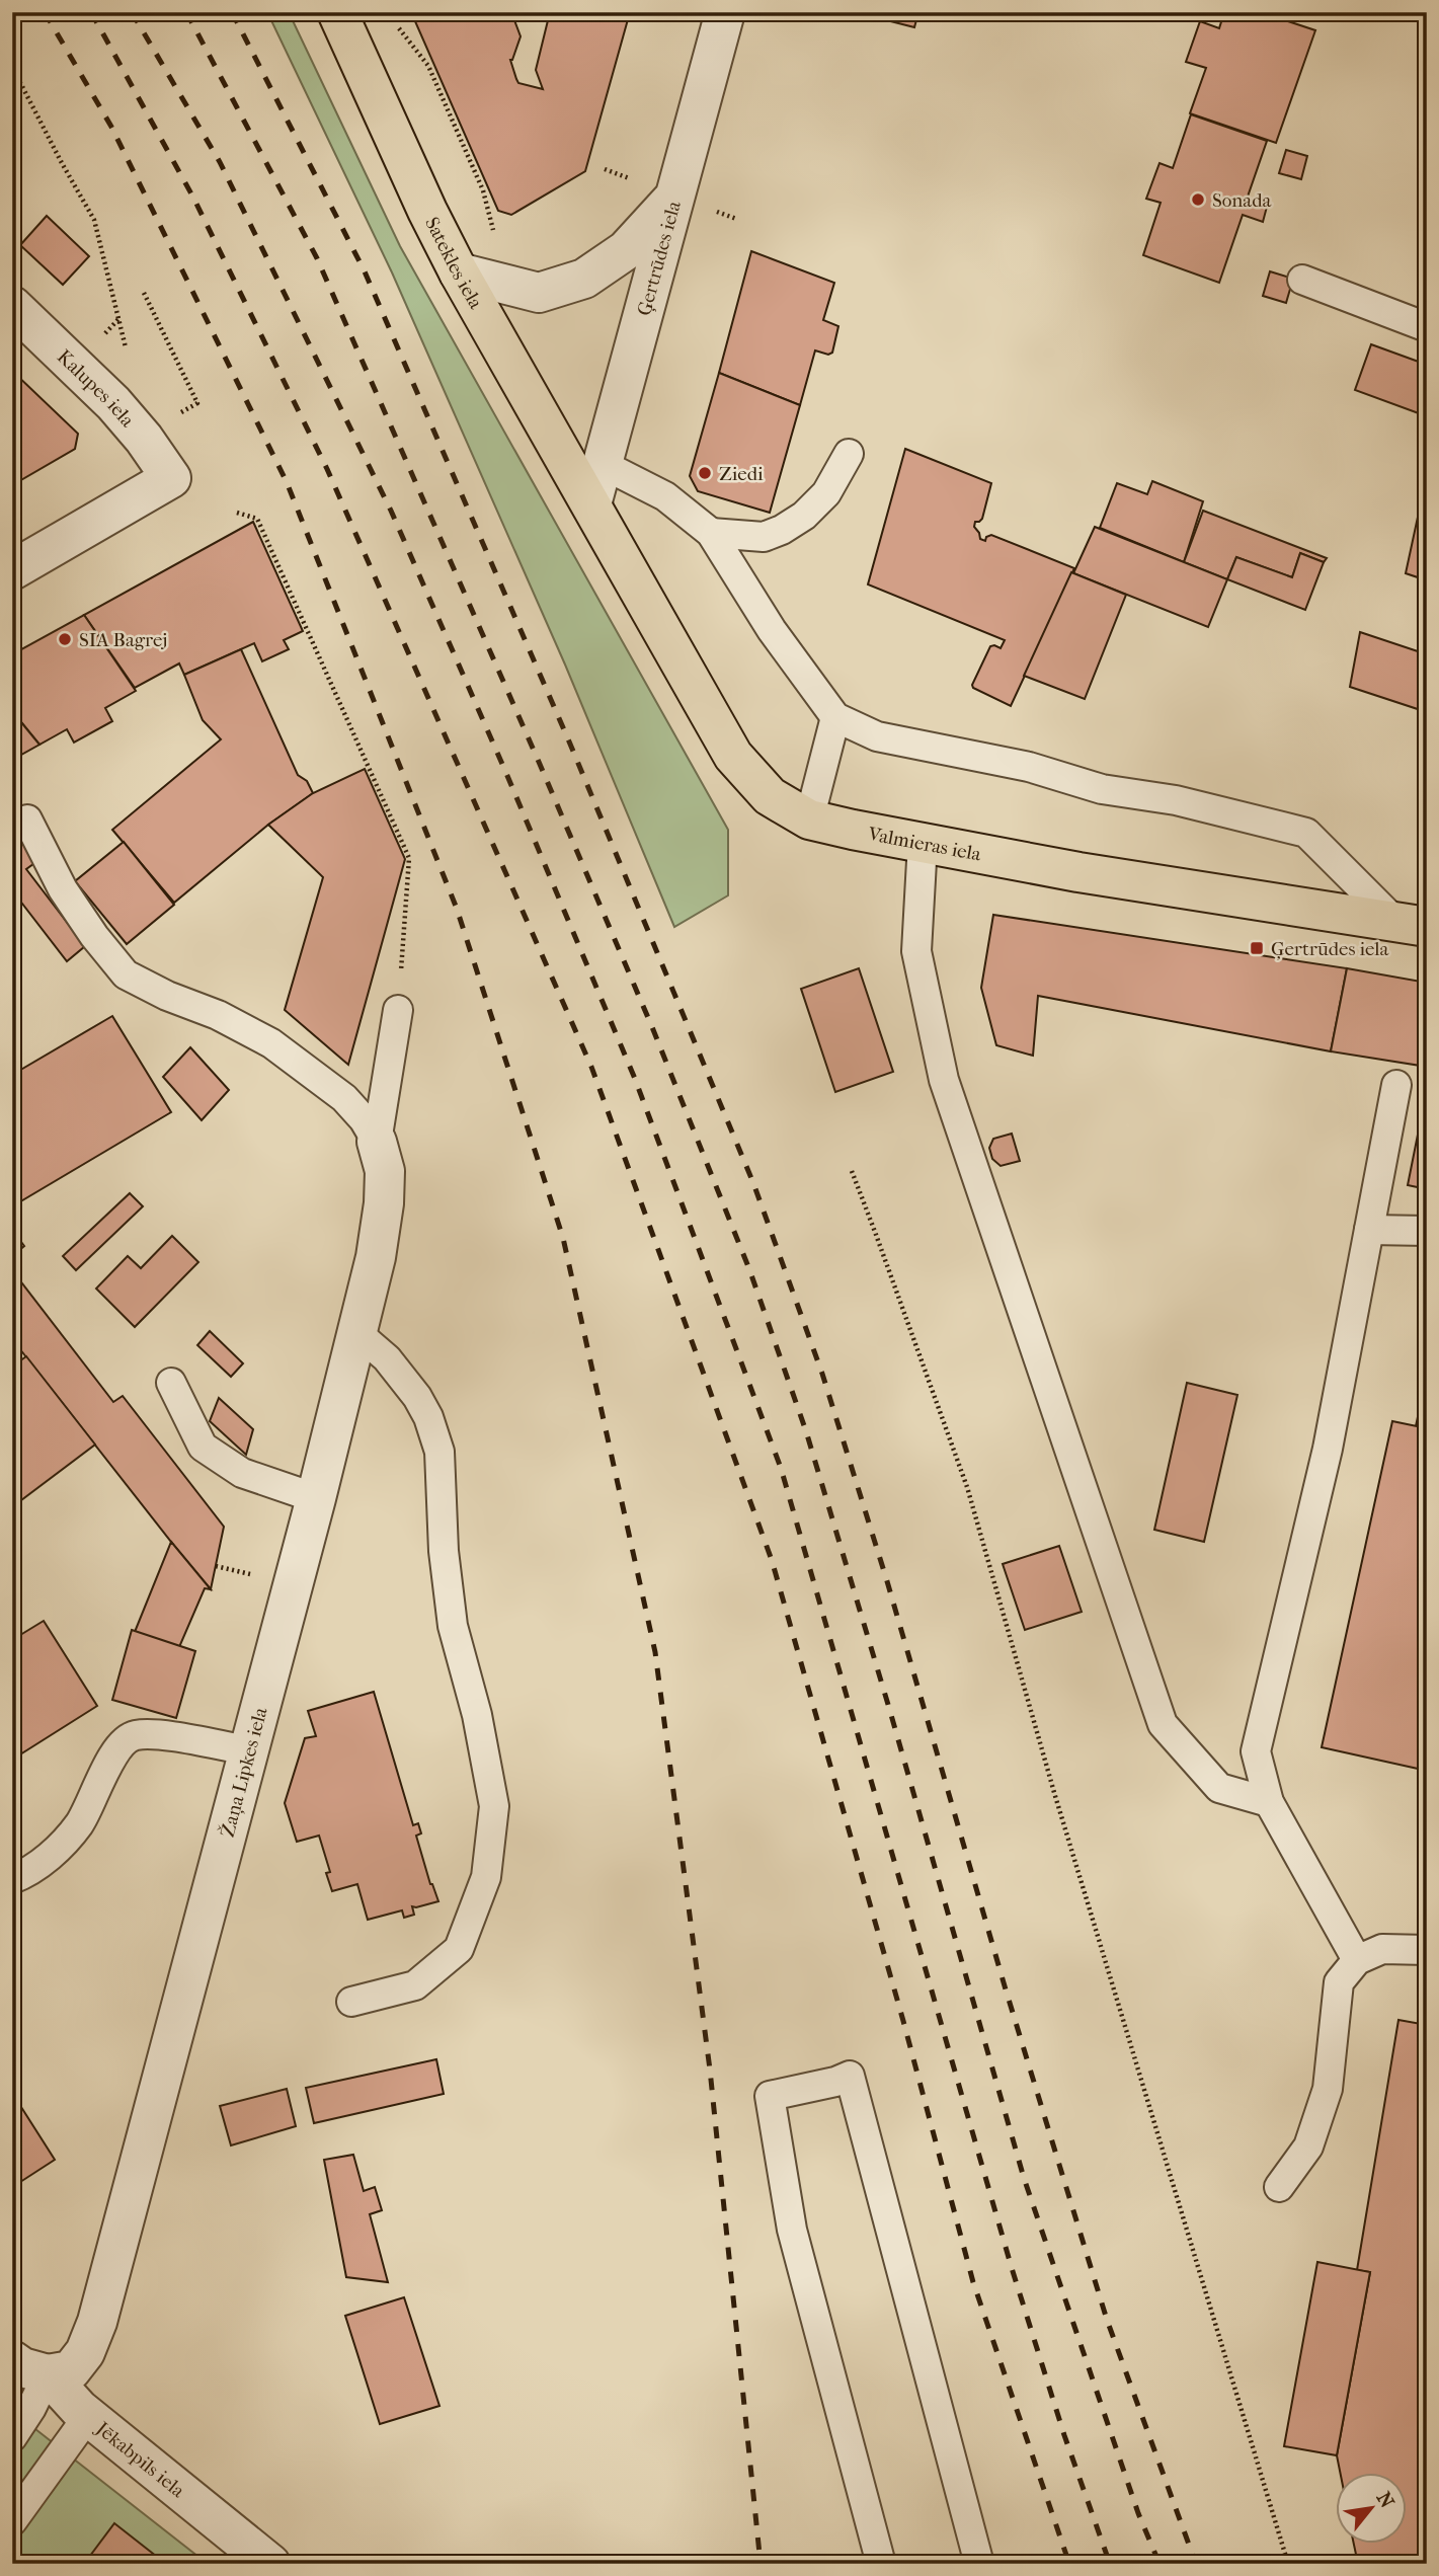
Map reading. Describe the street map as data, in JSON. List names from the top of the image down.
{
  "streets": {
    "main road": ["Satekles iela", "Valmieras iela"],
    "street": [
      "Ģertrūdes iela",
      "Kalupes iela",
      "Žaņa Lipkes iela",
      "Jēkabpils iela"
    ]
  },
  "crossings": [
    ["Ģertrūdes iela", "Satekles iela"],
    ["Ģertrūdes iela", "Valmieras iela"],
    ["Satekles iela", "Valmieras iela"],
    ["Žaņa Lipkes iela", "Jēkabpils iela"]
  ],
  "places": {
    "other": ["Sonada", "Ziedi", "SIA Bagrej"],
    "transit": ["Ģertrūdes iela"]
  },
  "north": "top right"
}
